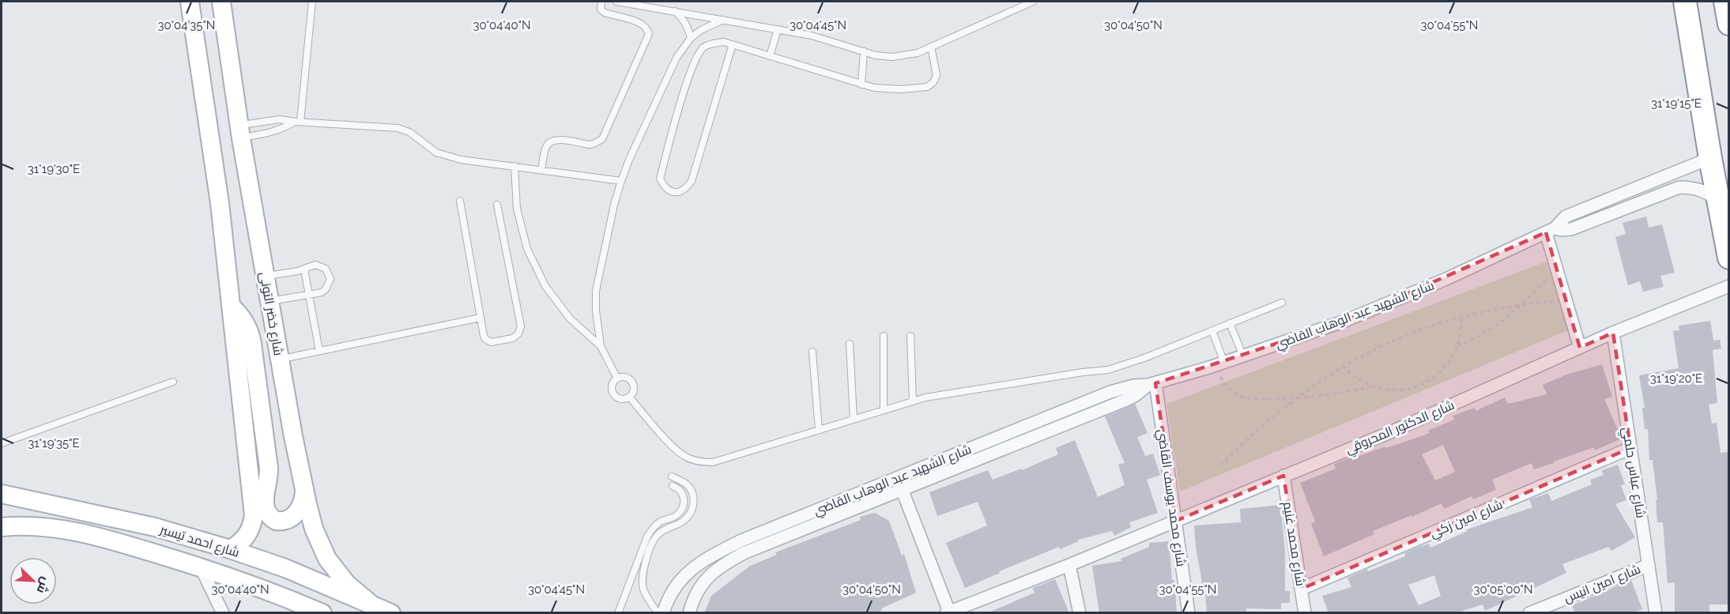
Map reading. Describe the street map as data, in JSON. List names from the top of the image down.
{
  "streets": {
    "main road": ["شارع خضر التونى", "شارع احمد تيسير"],
    "street": [
      "شارع الشهيد عبد الوهاب القاضي",
      "شارع الدكتور المحروقي",
      "شارع عباس حلمي",
      "شارع محمد يوسف القاضي",
      "شارع امين زكي",
      "شارع محمد غنيم",
      "شارع امين انيس"
    ]
  },
  "crossings": [
    ["شارع خضر التونى", "شارع احمد تيسير"],
    ["شارع الشهيد عبد الوهاب القاضي", "شارع محمد يوسف القاضي"],
    ["شارع الدكتور المحروقي", "شارع عباس حلمي"],
    ["شارع الدكتور المحروقي", "شارع محمد يوسف القاضي"],
    ["شارع الدكتور المحروقي", "شارع محمد غنيم"],
    ["شارع عباس حلمي", "شارع امين زكي"],
    ["شارع عباس حلمي", "شارع امين انيس"],
    ["شارع امين زكي", "شارع محمد غنيم"]
  ],
  "north": "bottom right",
  "coordinates": [
    "30°04'35\"N",
    "30°04'40\"N",
    "30°04'45\"N",
    "30°04'50\"N",
    "30°04'55\"N",
    "31°19'15\"E",
    "31°19'30\"E",
    "31°19'20\"E",
    "31°19'35\"E",
    "30°05'00\"N"
  ]
}
